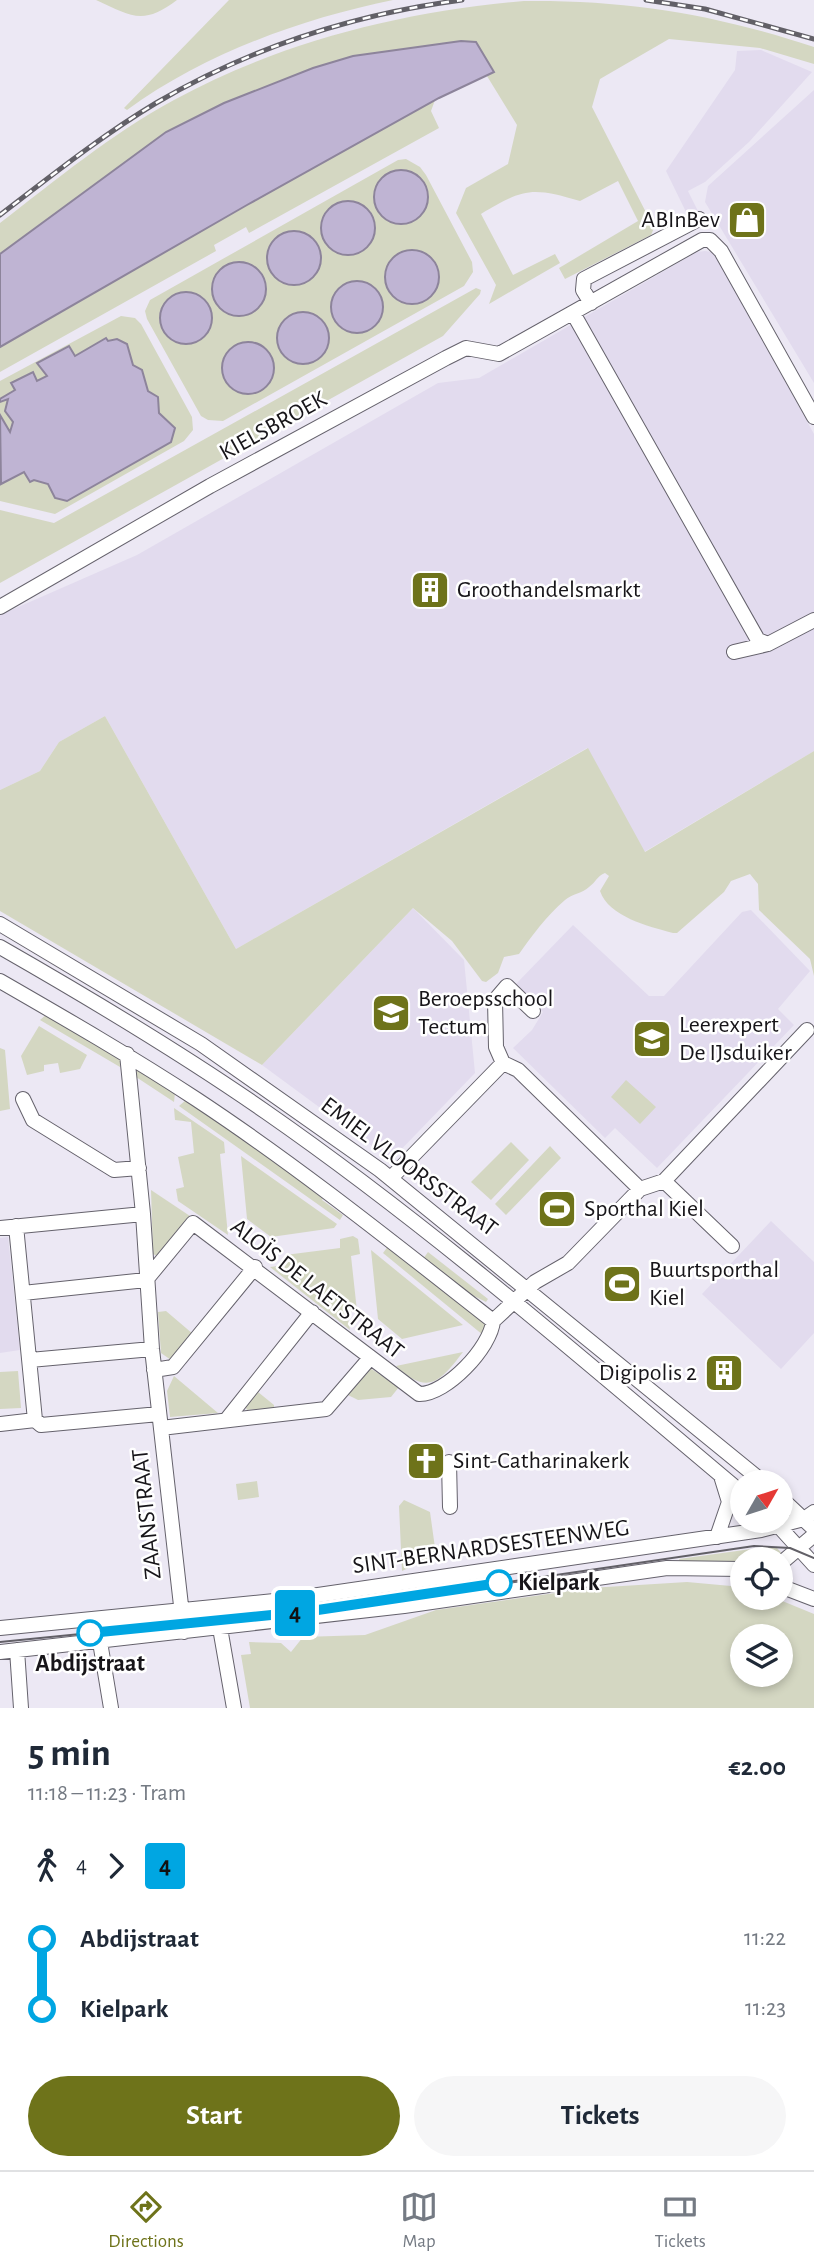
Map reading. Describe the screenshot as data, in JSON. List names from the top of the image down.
{
  "streets": {
    "street": [
      "KIELSBROEK",
      "EMIEL VLOORSSTRAAT",
      "ALOÏS DE LAETSTRAAT",
      "ZAANSTRAAT",
      "SINT-BERNARDSESTEENWEG"
    ]
  },
  "crossings": [
    ["ALOÏS DE LAETSTRAAT", "ZAANSTRAAT"],
    ["ZAANSTRAAT", "SINT-BERNARDSESTEENWEG"]
  ],
  "places": {
    "shop": ["ABInBev"],
    "building": ["Groothandelsmarkt", "Digipolis 2"],
    "school or university": ["Beroepsschool Tectum", "Leerexpert De IJsduiker"],
    "sports": ["Sporthal Kiel", "Buurtsporthal Kiel"],
    "church": ["Sint-Catharinakerk"],
    "other": ["Kielpark", "Abdijstraat"]
  },
  "lines": ["tram line 4"],
  "north": "top right",
  "page": {
    "on_map": "4",
    "heading": ["5 min", "11:18 – 11:23 · Tram", "€2.00"],
    "legs": ["4", "4"],
    "list": [
      {
        "name": "Abdijstraat",
        "value": "11:22"
      },
      {
        "name": "Kielpark",
        "value": "11:23"
      }
    ],
    "buttons": ["Start", "Tickets"],
    "tabs": ["Directions", "Map", "Tickets"]
  }
}
